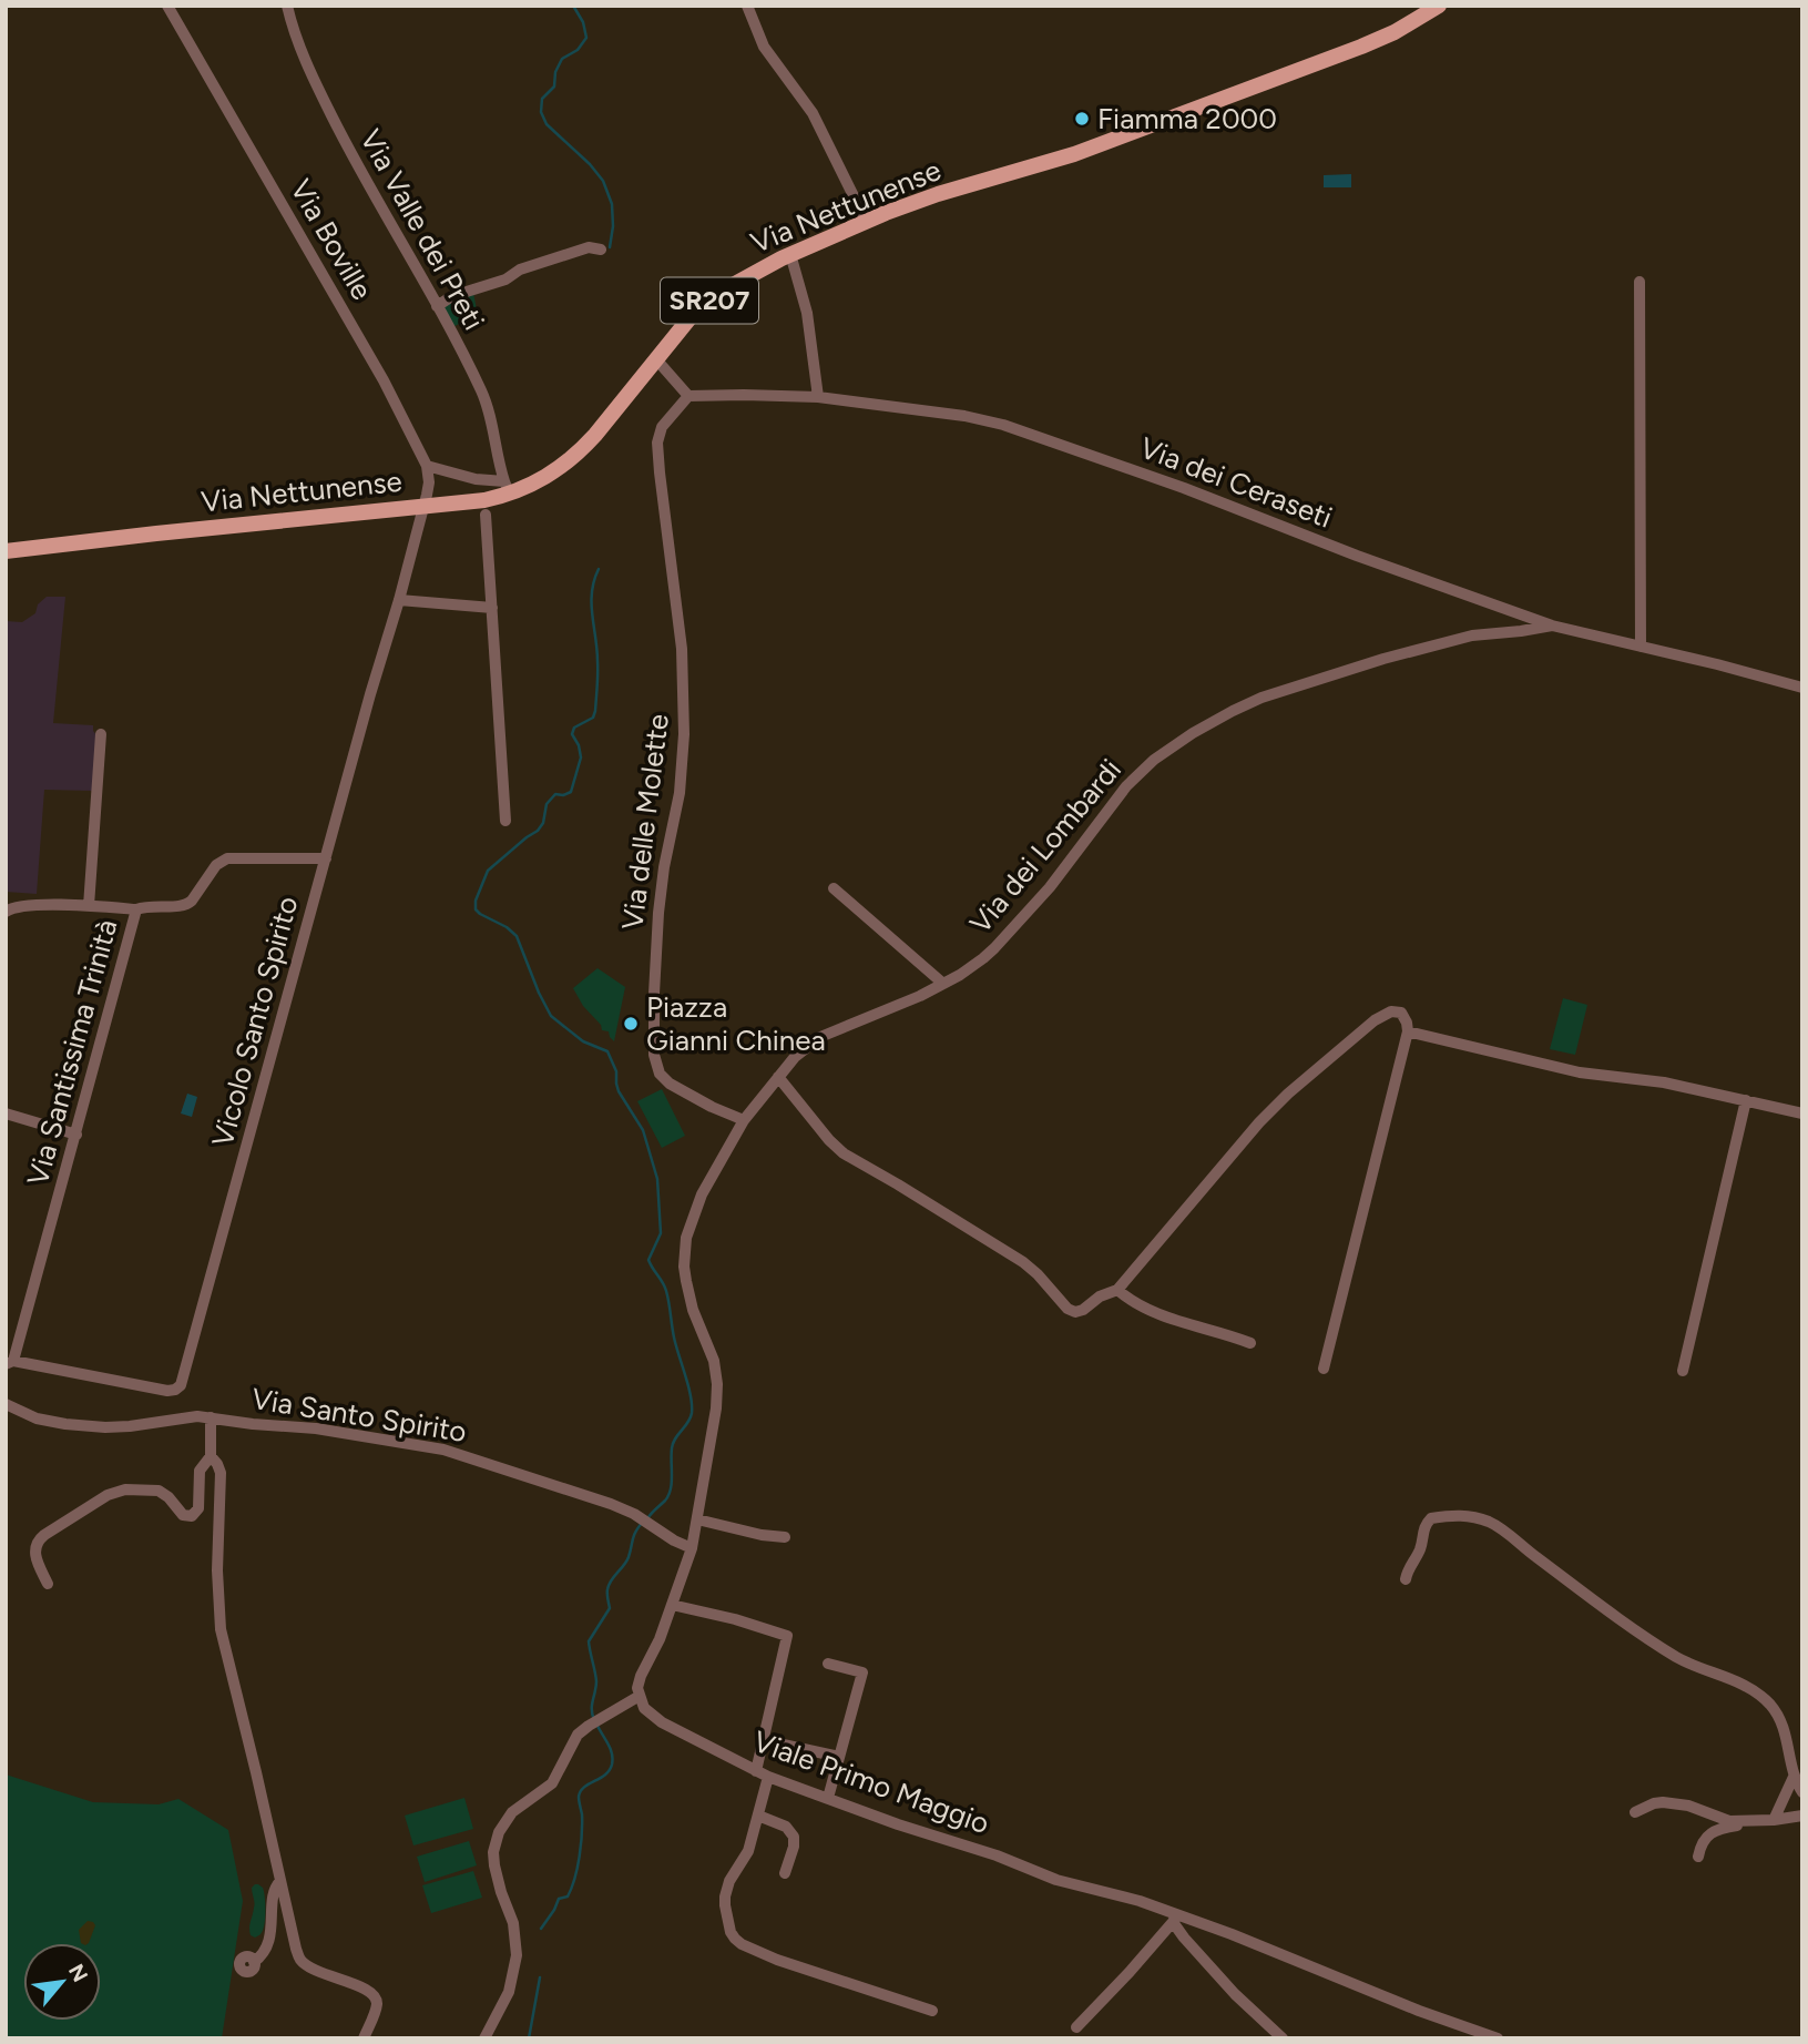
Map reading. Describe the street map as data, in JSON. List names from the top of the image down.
{
  "streets": {
    "main road": ["Via Nettunense", "SR207"],
    "street": [
      "Via Valle dei Preti",
      "Via Boville",
      "Via dei Ceraseti",
      "Via delle Molette",
      "Via dei Lombardi",
      "Vicolo Santo Spirito",
      "Via Santissima Trinità",
      "Via Santo Spirito",
      "Viale Primo Maggio"
    ]
  },
  "crossings": [
    ["Via Nettunense", "Via Valle dei Preti"],
    ["Via Nettunense", "Via Boville"],
    ["Via Nettunense", "Vicolo Santo Spirito"],
    ["Via Boville", "Vicolo Santo Spirito"],
    ["Via dei Ceraseti", "Via delle Molette"],
    ["Via dei Ceraseti", "Via dei Lombardi"],
    ["Via delle Molette", "Via dei Lombardi"],
    ["Vicolo Santo Spirito", "Via Santissima Trinità"]
  ],
  "places": ["Fiamma 2000", "Piazza Gianni Chinea"],
  "north": "top right"
}
